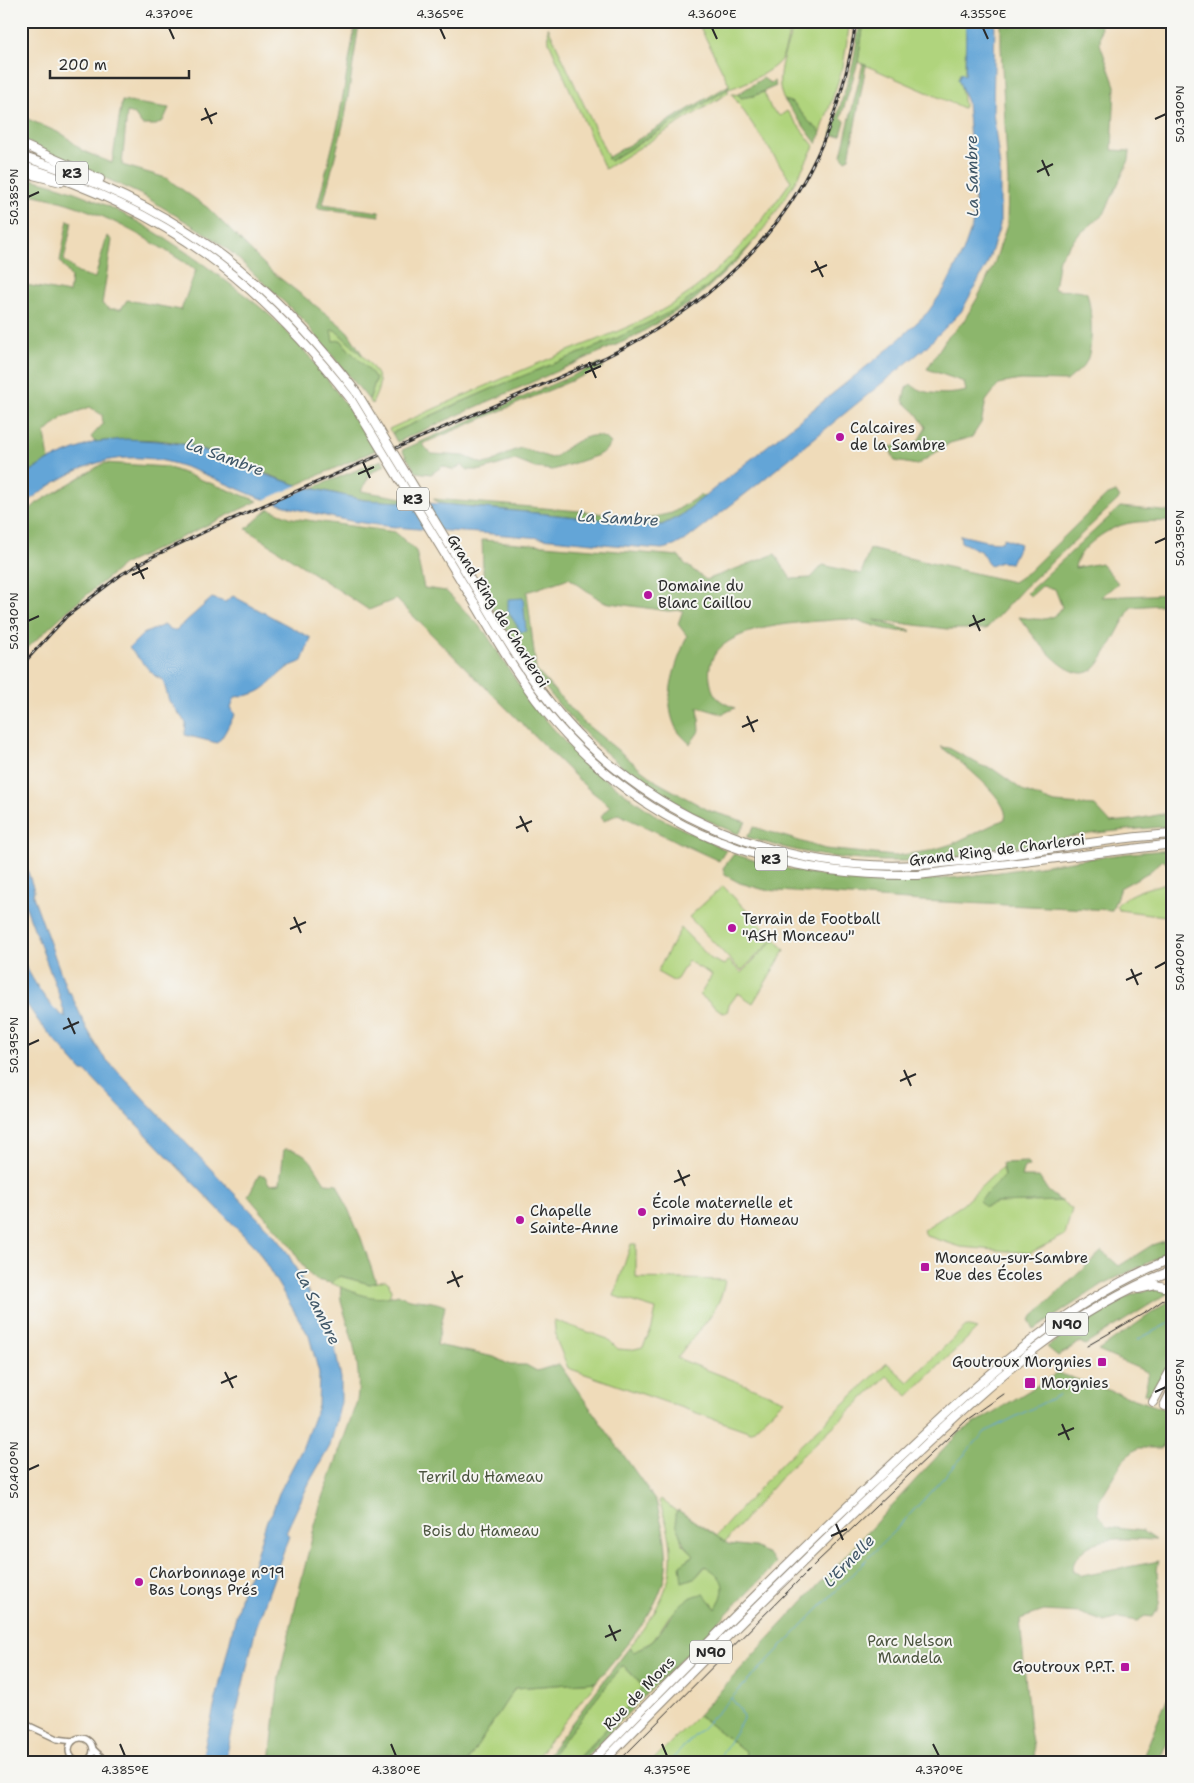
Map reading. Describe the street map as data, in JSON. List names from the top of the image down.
{
  "streets": {
    "highway": [
      "R3",
      "Grand Ring de Charleroi",
      "N90",
      "Rue de Mons"
    ]
  },
  "crossings": [
    ["N90", "Rue de Mons"]
  ],
  "water": ["La Sambre", "L'Ernelle"],
  "parks": ["Terril du Hameau", "Bois du Hameau", "Parc Nelson Mandela"],
  "places": {
    "other": [
      "Calcaires de la Sambre",
      "Domaine du Blanc Caillou",
      "Terrain de Football \"ASH Monceau\"",
      "École maternelle et primaire du Hameau",
      "Chapelle Sainte-Anne",
      "Charbonnage n°19 Bas Longs Prés"
    ],
    "transit": [
      "Monceau-sur-Sambre Rue des Écoles",
      "Goutroux Morgnies",
      "Morgnies",
      "Goutroux P.P.T."
    ]
  },
  "scale_bar": "200 m",
  "coordinates": [
    "4.370°E",
    "4.365°E",
    "4.360°E",
    "4.355°E",
    "50.390°N",
    "50.385°N",
    "50.395°N",
    "50.400°N",
    "50.405°N",
    "4.385°E",
    "4.380°E",
    "4.375°E"
  ]
}
